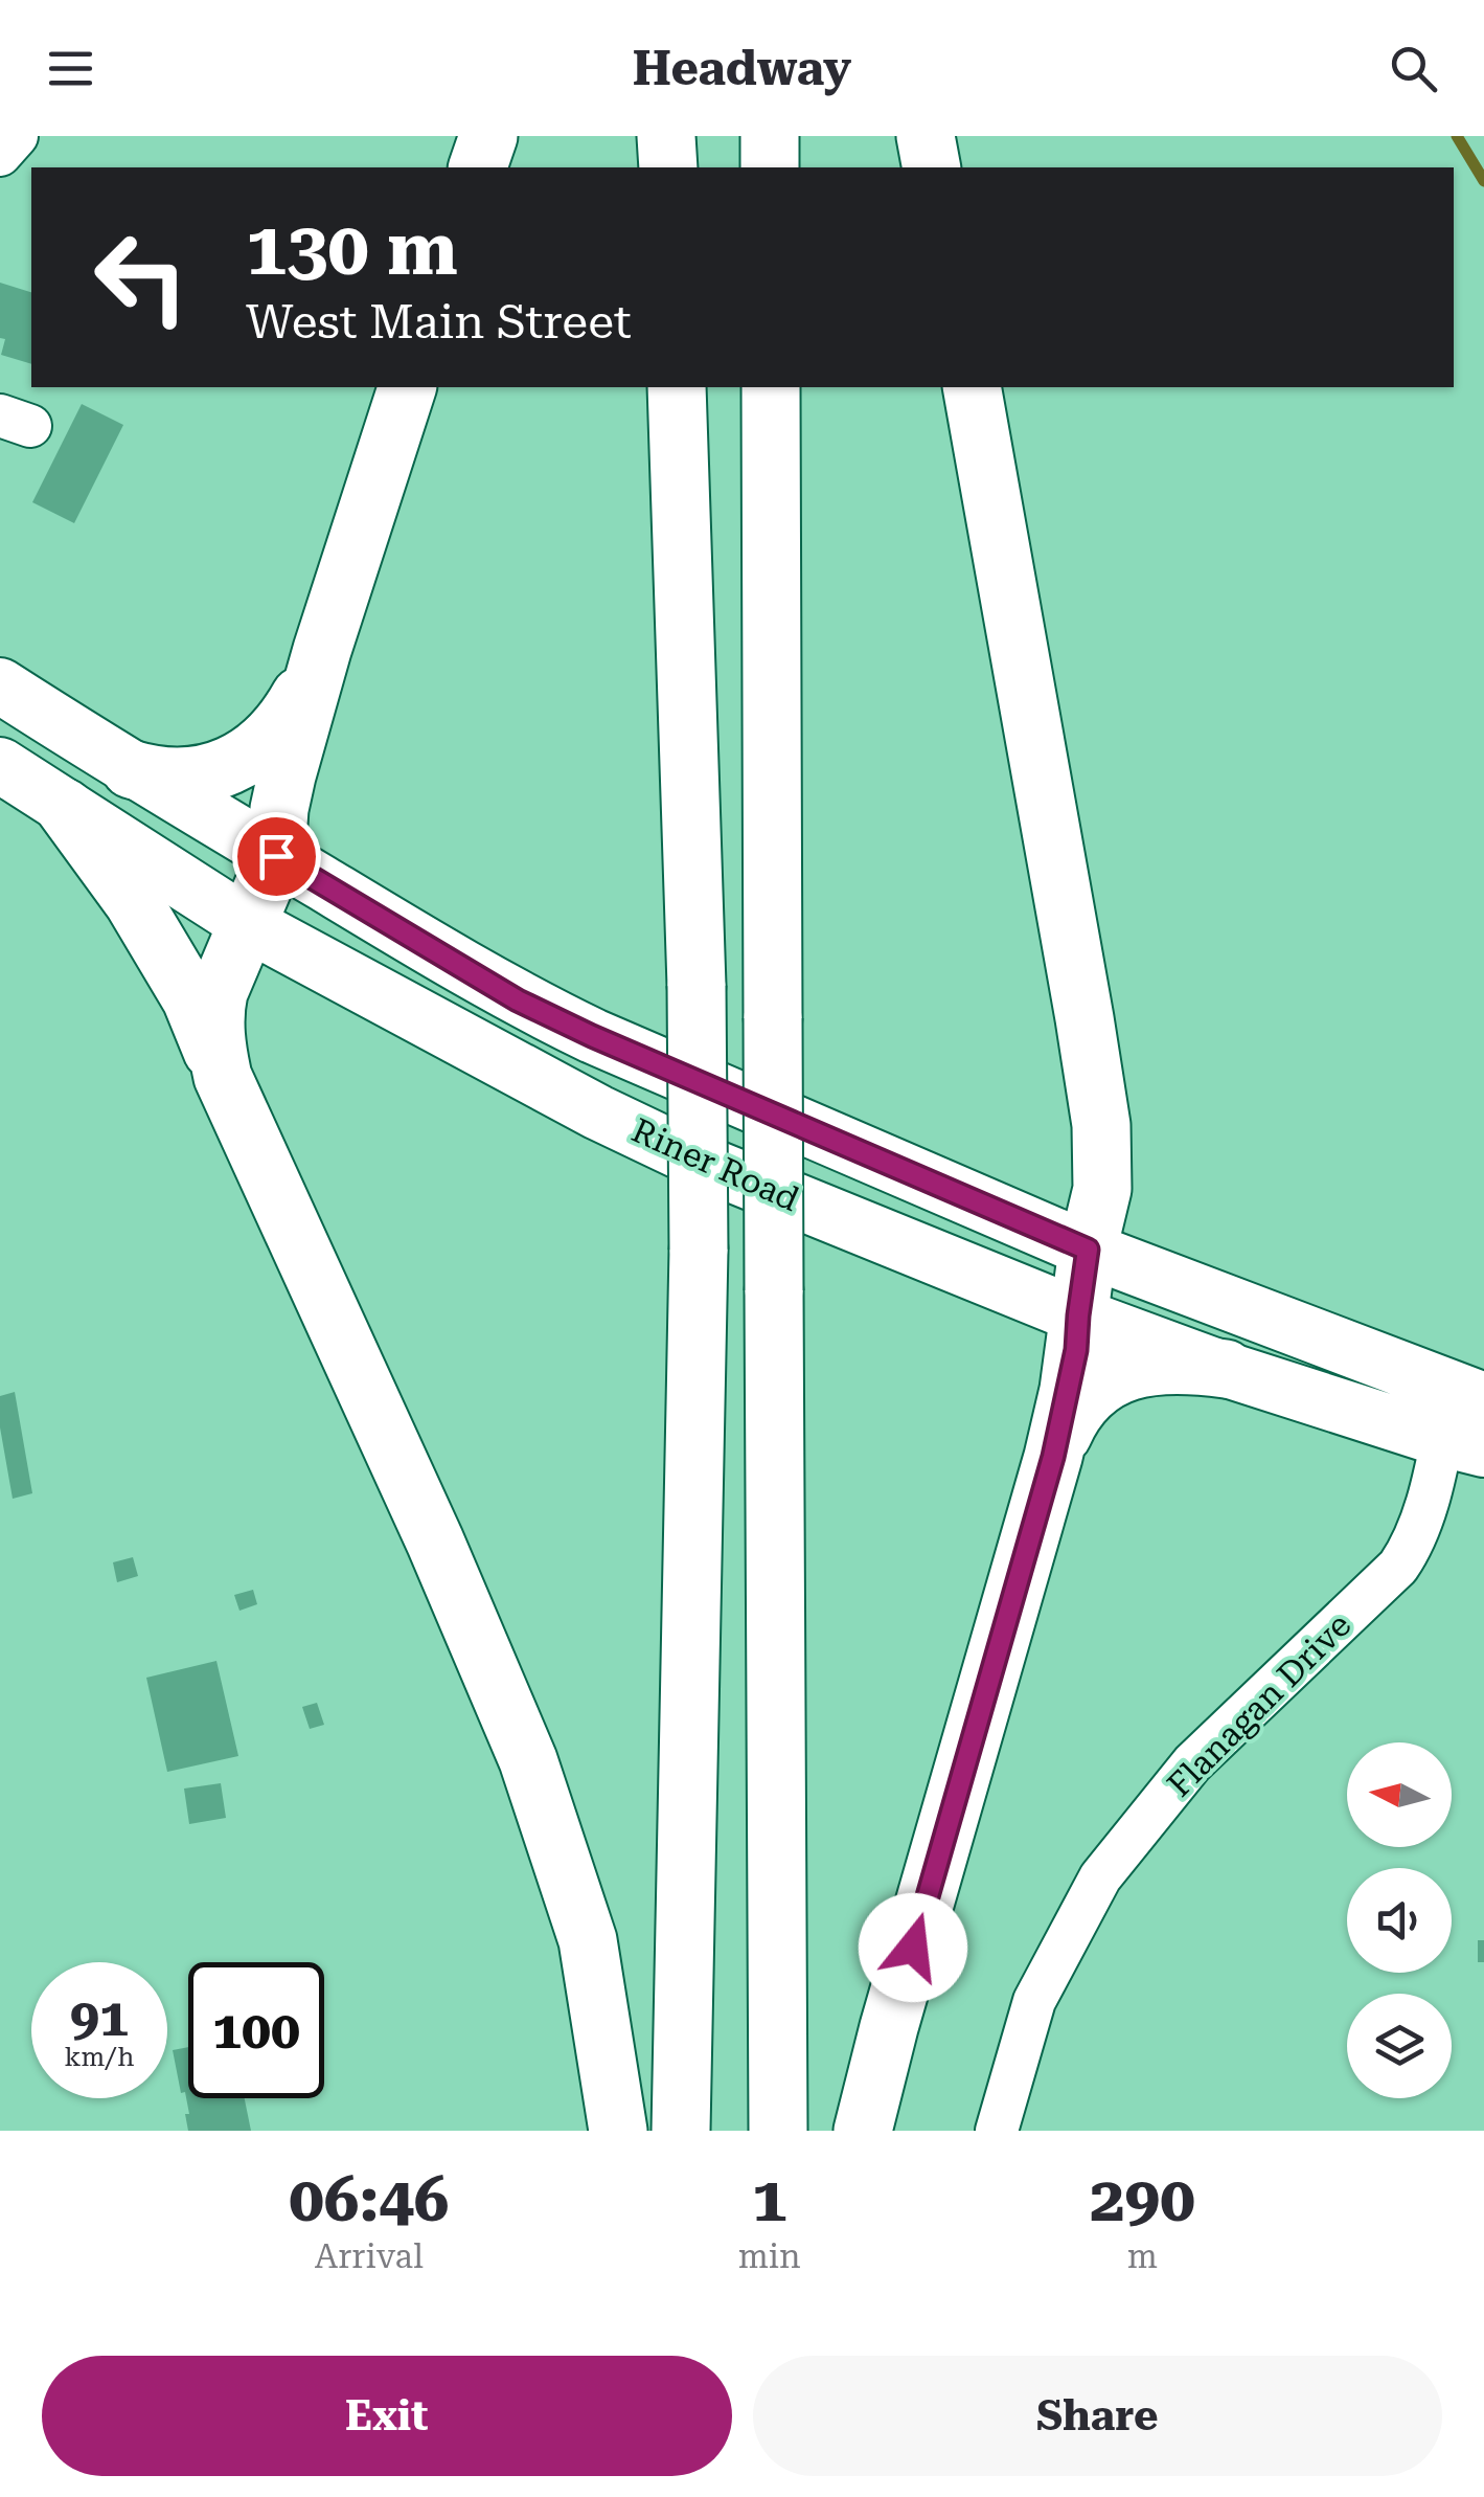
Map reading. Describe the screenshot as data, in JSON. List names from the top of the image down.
{
  "streets": {
    "main road": ["Riner Road"],
    "street": ["Flanagan Drive"]
  },
  "crossings": [
    ["Riner Road", "Flanagan Drive"]
  ],
  "north": "left",
  "page": {
    "header": "Headway",
    "turn": ["130 m", "West Main Street"],
    "speed": "91 km/h",
    "limit": "100",
    "eta": [
      "06:46",
      "Arrival",
      "1",
      "min",
      "290",
      "m"
    ],
    "buttons": ["Exit", "Share"]
  }
}
